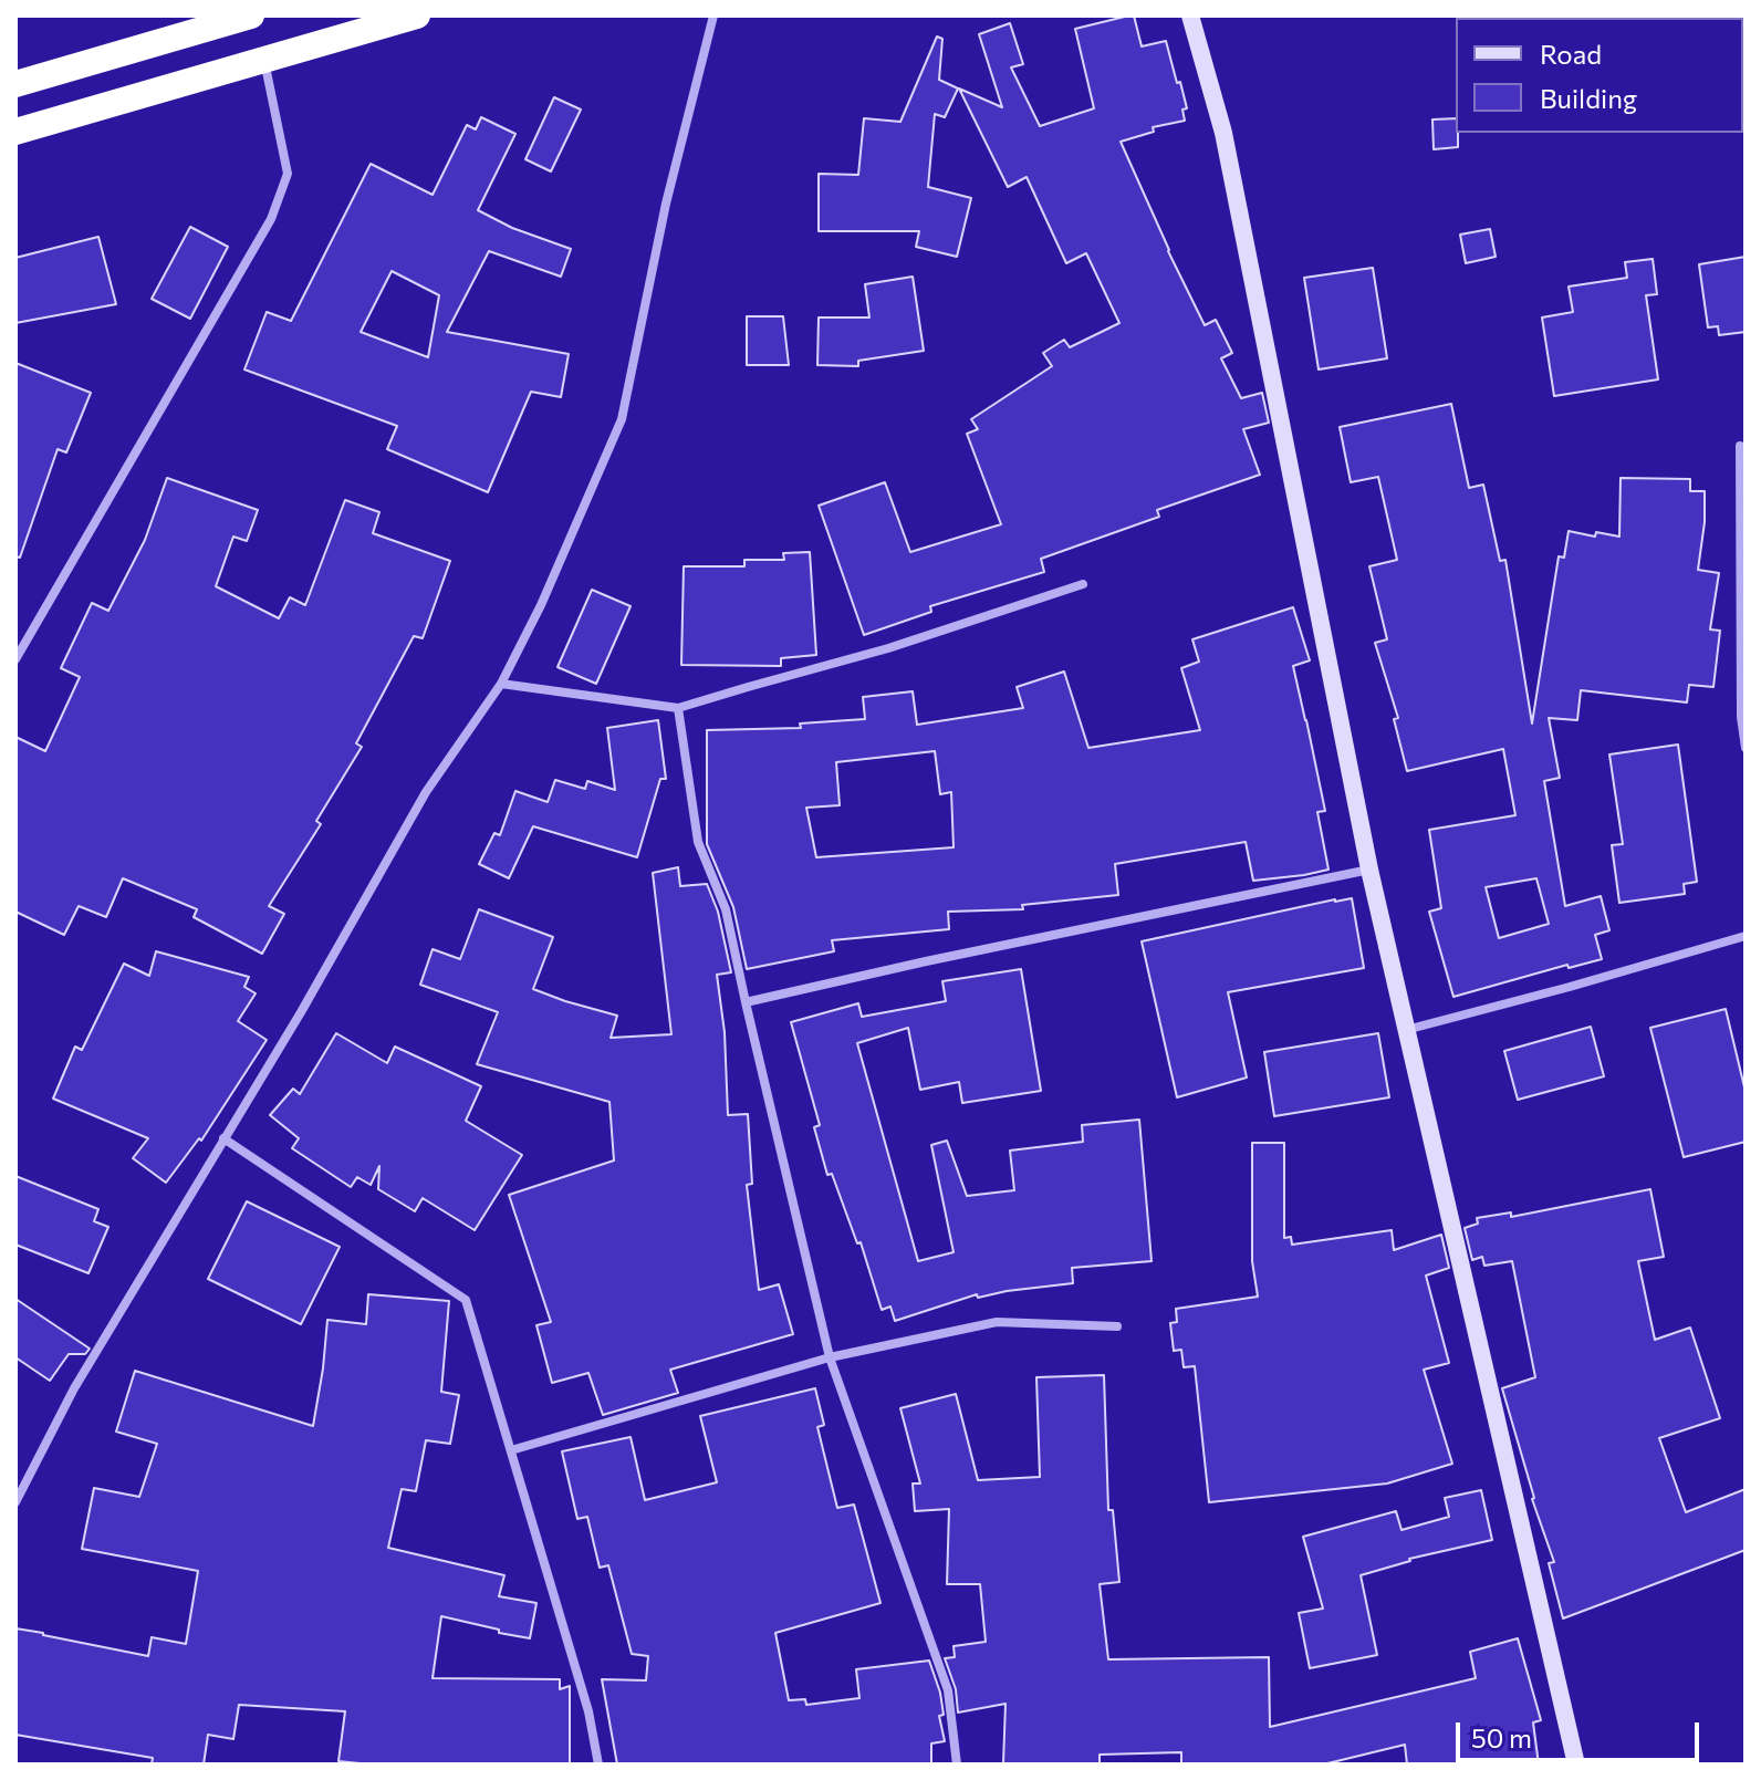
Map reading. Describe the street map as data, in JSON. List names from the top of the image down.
{
  "legend": ["Road", "Building"],
  "scale_bar": "50 m"
}
